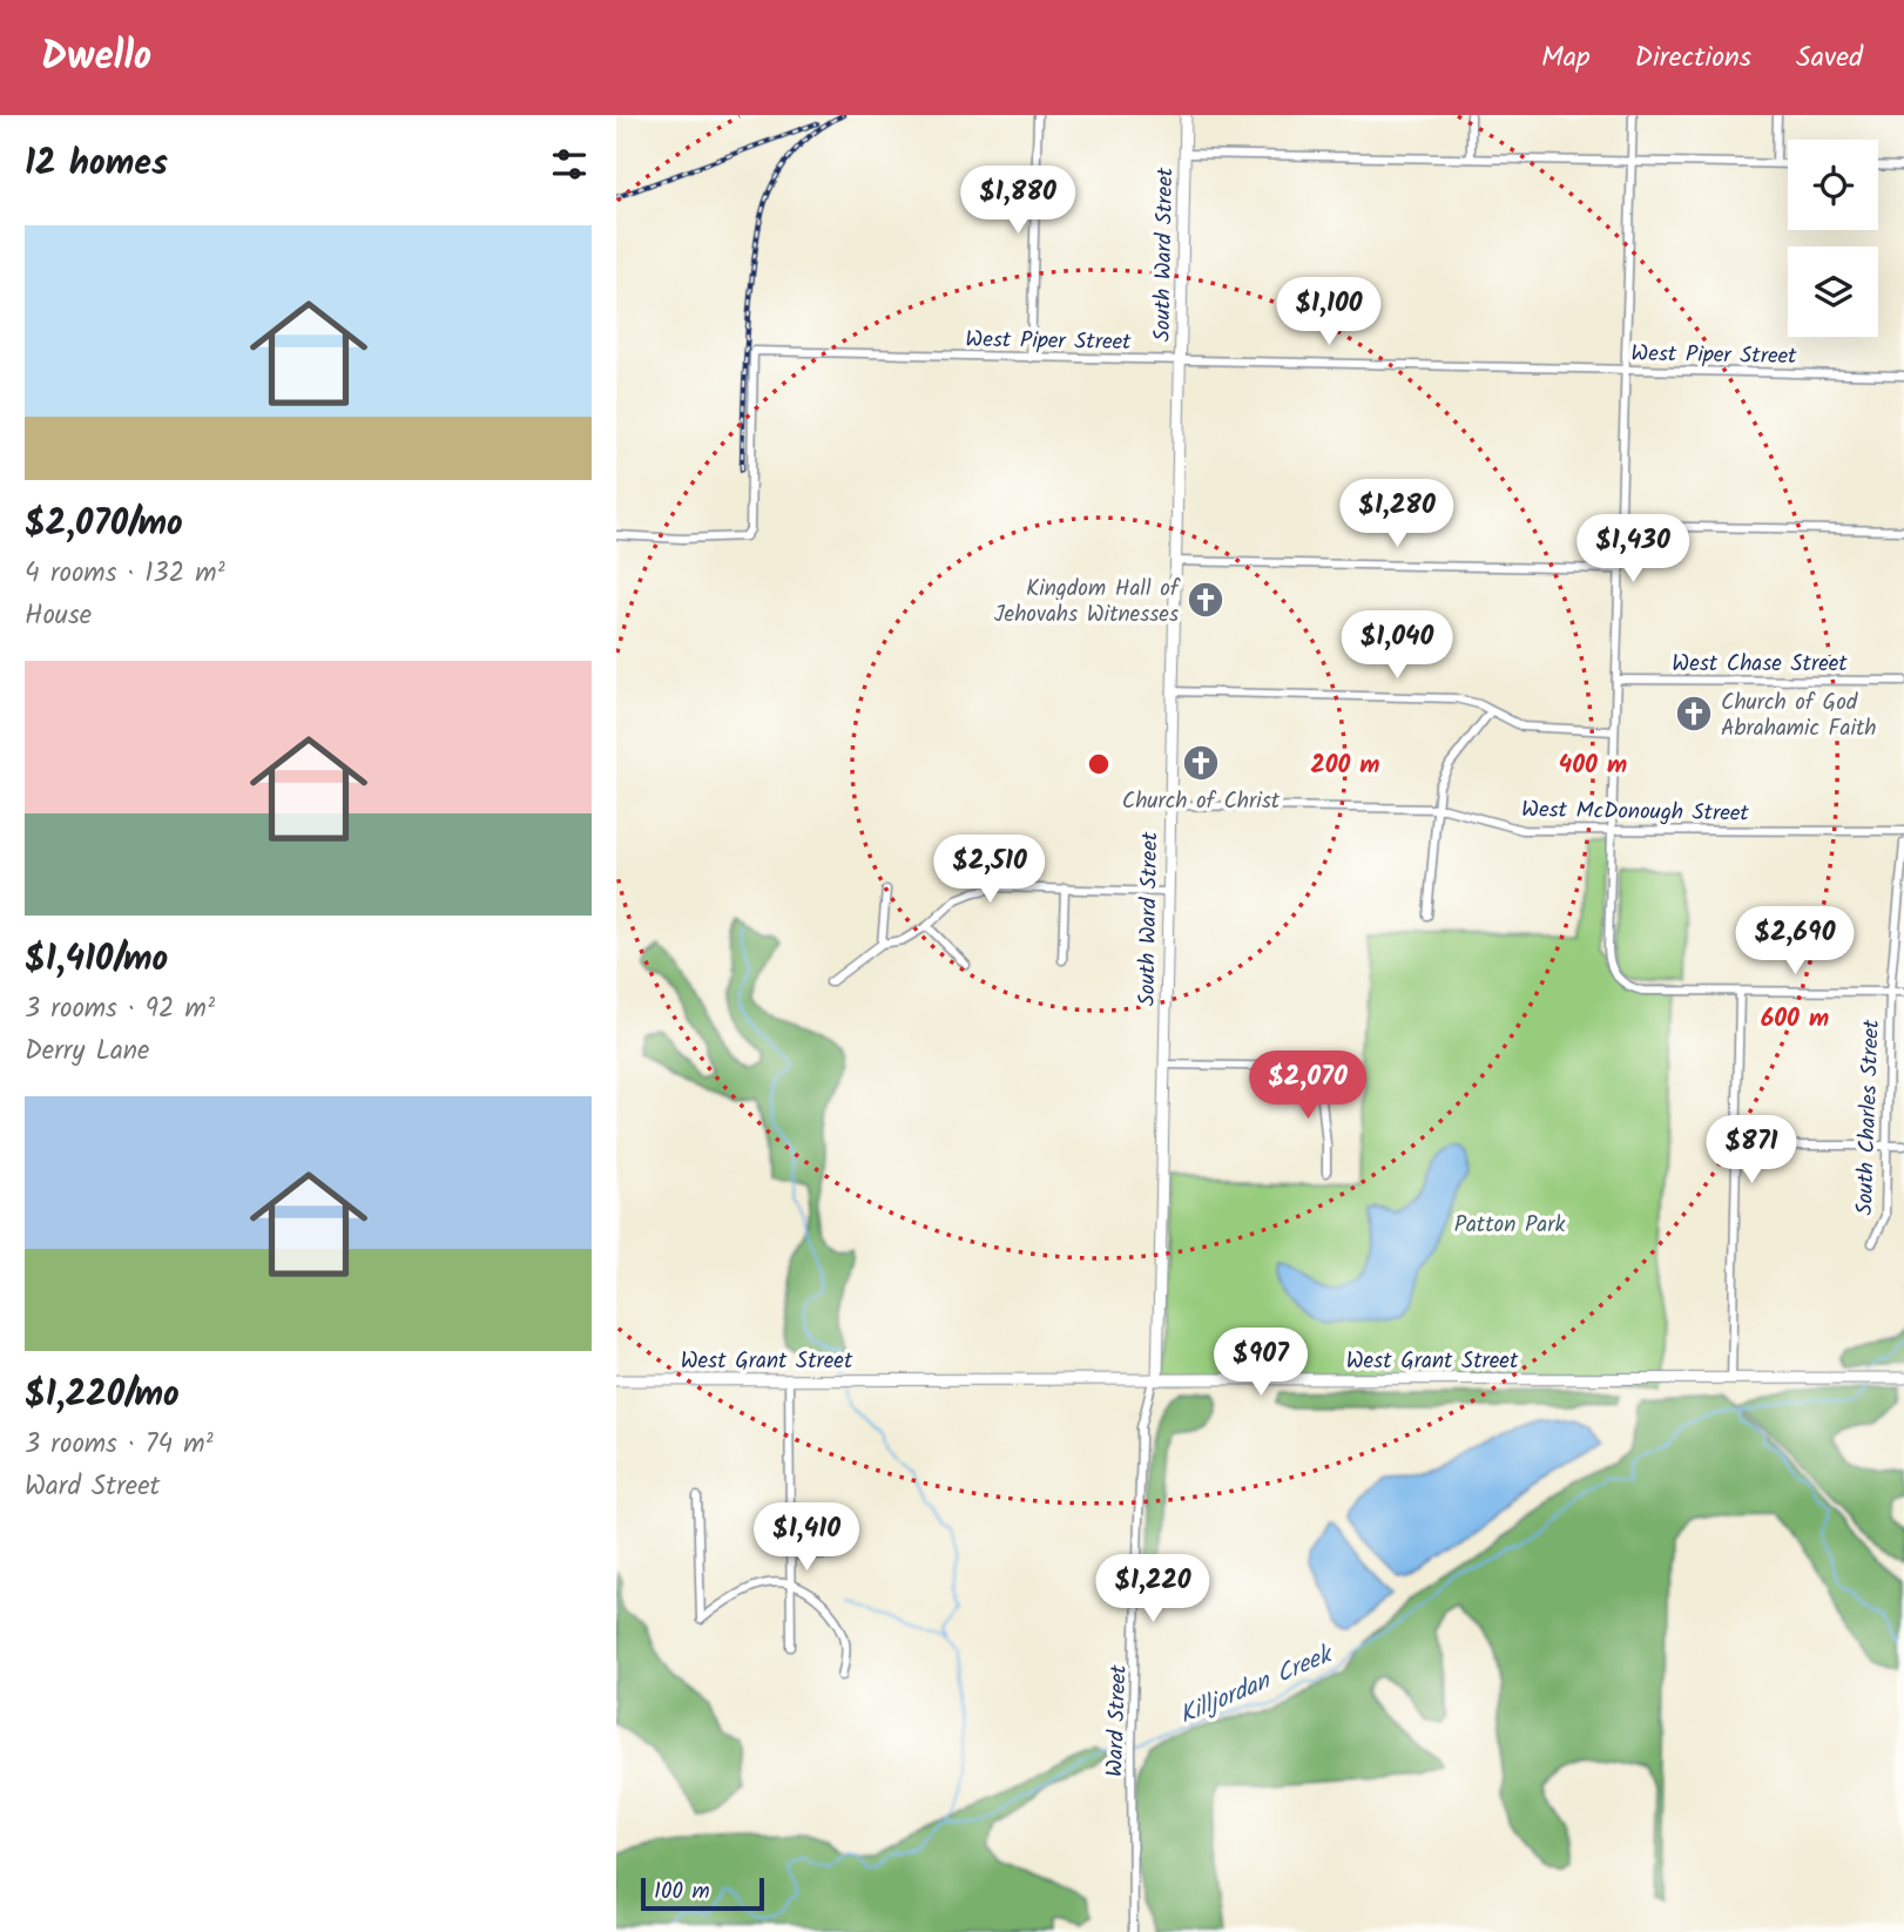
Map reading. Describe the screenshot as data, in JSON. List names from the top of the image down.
{
  "streets": {
    "main road": ["South Ward Street", "West Grant Street"],
    "street": [
      "West Piper Street",
      "West Chase Street",
      "West McDonough Street",
      "South Charles Street",
      "Ward Street"
    ]
  },
  "crossings": [
    ["South Ward Street", "West Piper Street"],
    ["South Ward Street", "West McDonough Street"],
    ["South Ward Street", "West Grant Street"],
    ["South Ward Street", "Ward Street"],
    ["West Grant Street", "Ward Street"]
  ],
  "water": ["Killjordan Creek"],
  "parks": ["Patton Park"],
  "places": {
    "church": ["Kingdom Hall of Jehovahs Witnesses", "Church of God Abrahamic Faith", "Church of Christ"]
  },
  "scale_bar": "100 m",
  "page": {
    "header": "Dwello",
    "nav": ["Map", "Directions", "Saved"],
    "heading": "12 homes",
    "price": [
      "$1,880",
      "$1,100",
      "$1,280",
      "$1,430",
      "$1,040",
      "$2,510",
      "$2,690",
      "$2,070",
      "$871",
      "$907",
      "$1,410",
      "$1,220"
    ],
    "list": [
      {
        "name": "$2,070/mo",
        "note": "4 rooms · 132 m² · House"
      },
      {
        "name": "$1,410/mo",
        "note": "3 rooms · 92 m² · Derry Lane"
      },
      {
        "name": "$1,220/mo",
        "note": "3 rooms · 74 m² · Ward Street"
      }
    ],
    "scale": "100 m"
  },
  "rings": ["200 m", "400 m", "600 m"]
}
